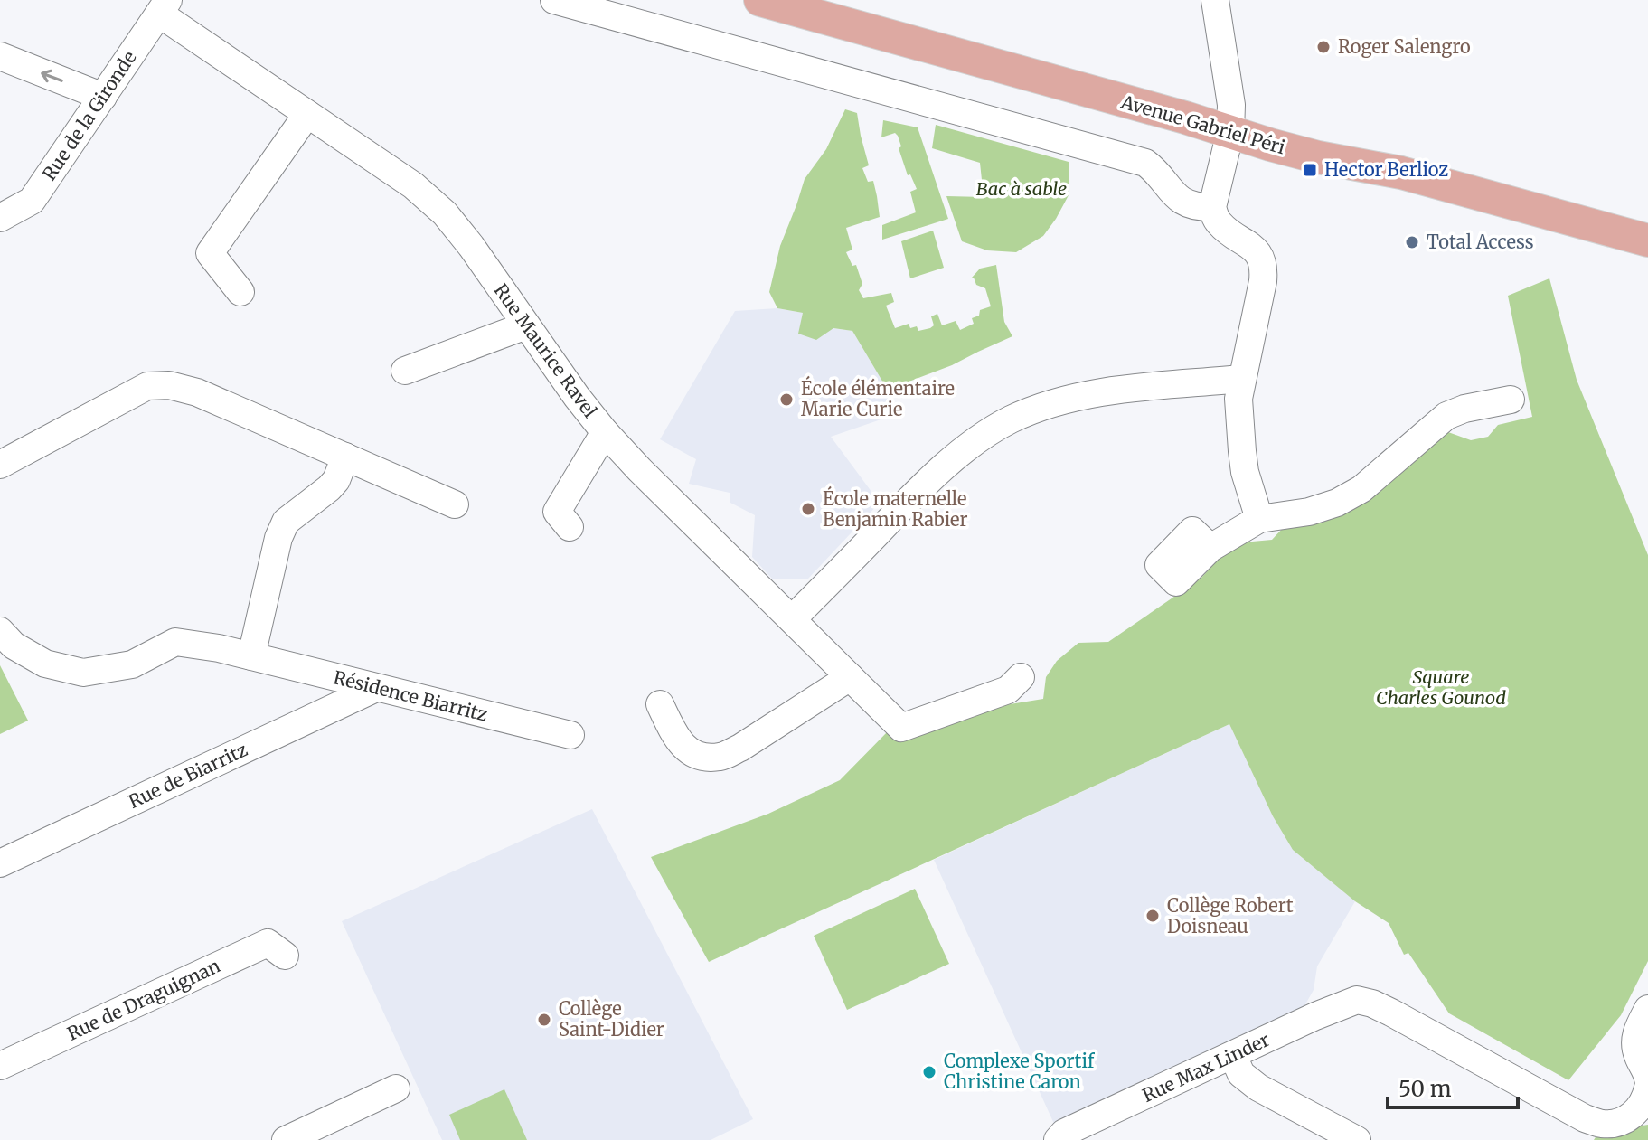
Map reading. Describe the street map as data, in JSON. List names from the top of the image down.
{
  "streets": {
    "main road": ["Avenue Gabriel Péri"],
    "street": [
      "Rue de la Gironde",
      "Rue Maurice Ravel",
      "Résidence Biarritz",
      "Rue de Biarritz",
      "Rue de Draguignan",
      "Rue Max Linder"
    ]
  },
  "crossings": [
    ["Rue de la Gironde", "Rue Maurice Ravel"],
    ["Résidence Biarritz", "Rue de Biarritz"]
  ],
  "parks": ["Bac à sable", "Square Charles Gounod"],
  "places": {
    "other": [
      "Roger Salengro",
      "Total Access",
      "École élémentaire Marie Curie",
      "École maternelle Benjamin Rabier",
      "Collège Robert Doisneau",
      "Collège Saint-Didier",
      "Complexe Sportif Christine Caron"
    ],
    "transit": ["Hector Berlioz"]
  },
  "scale_bar": "50 m"
}
